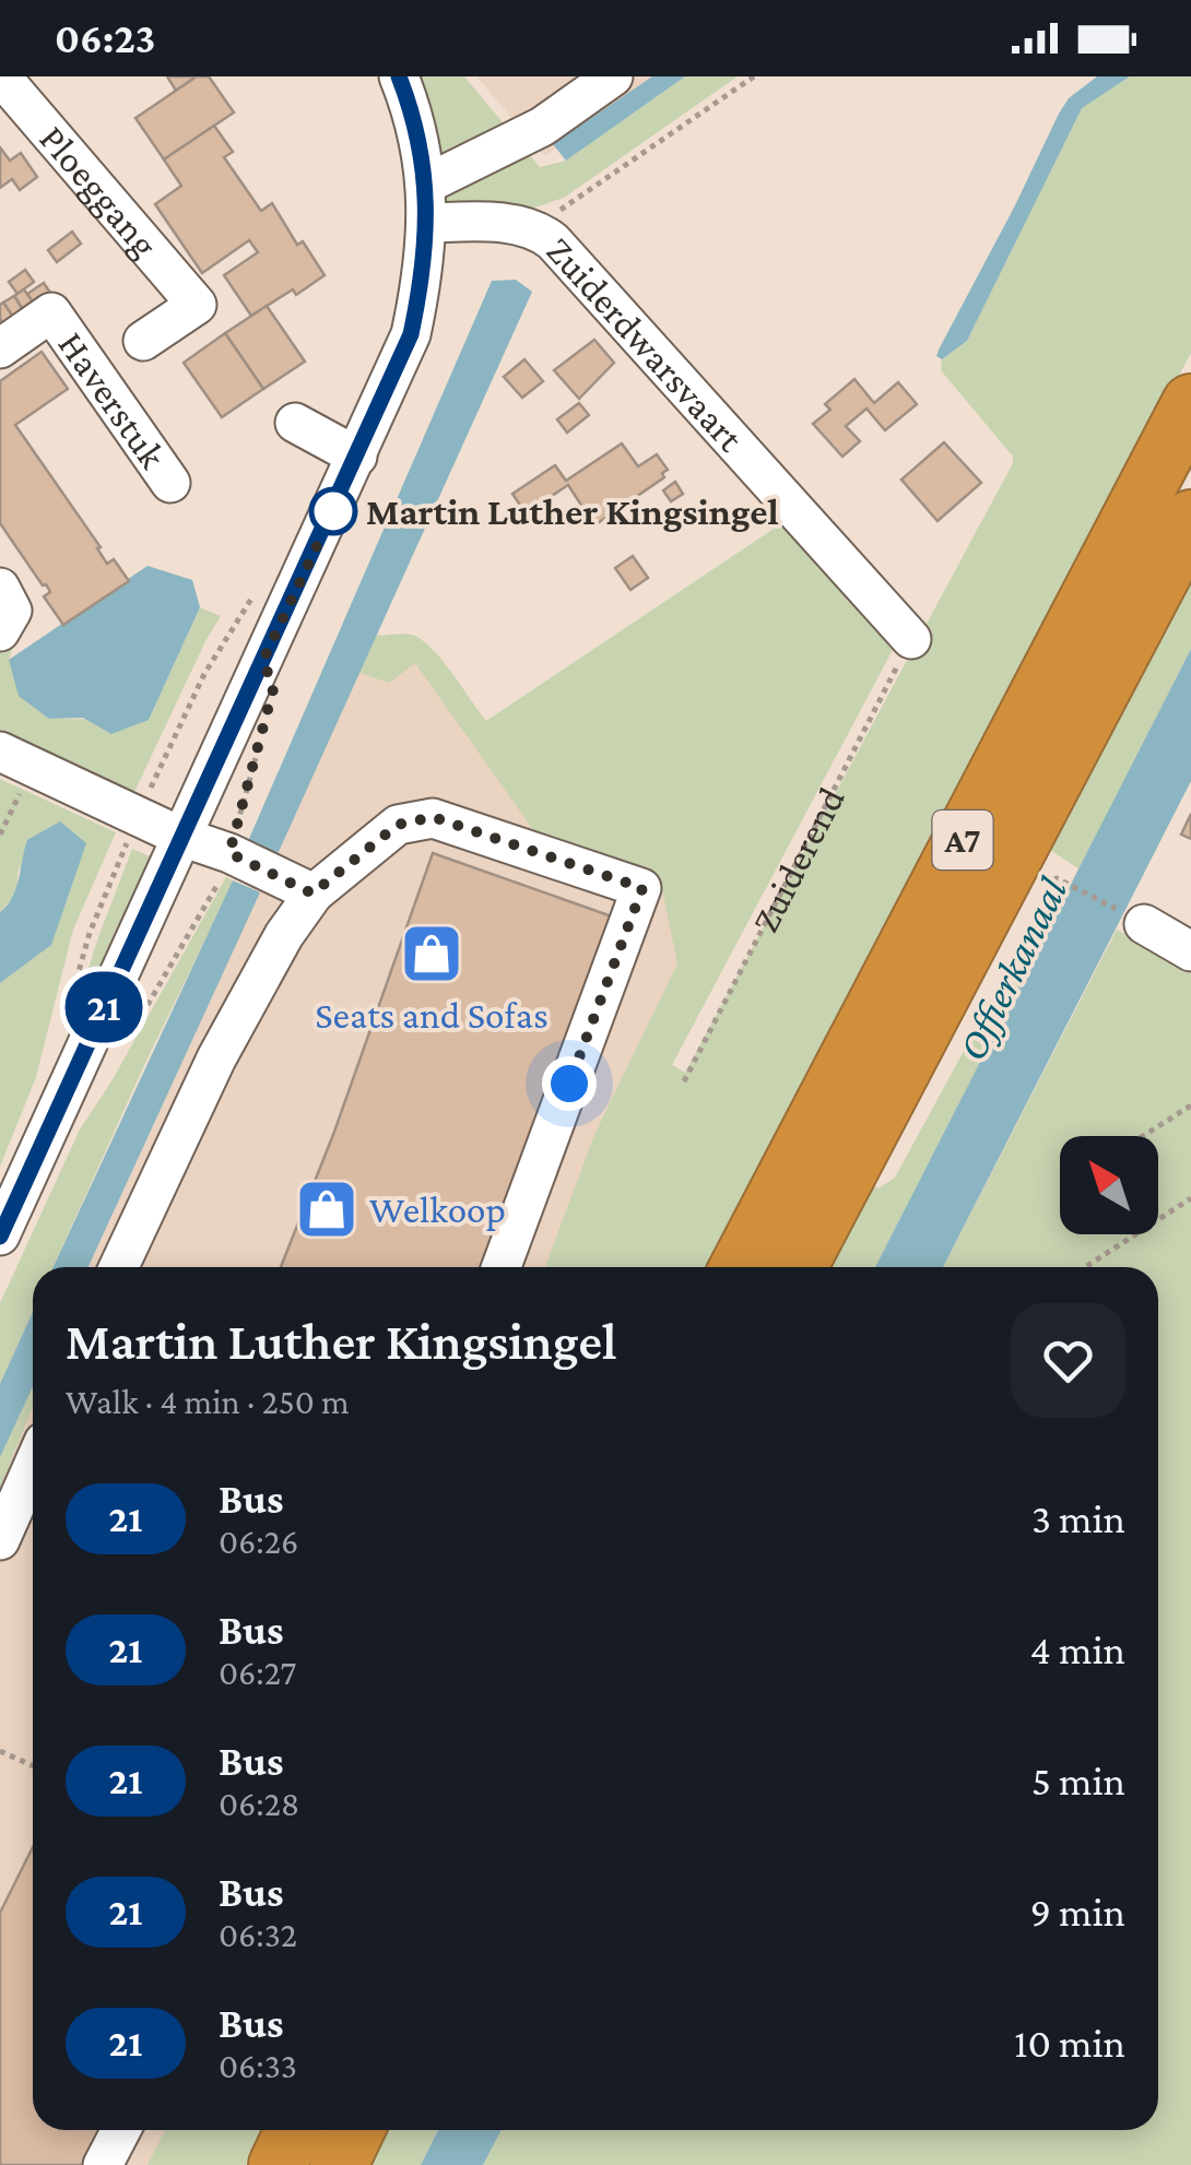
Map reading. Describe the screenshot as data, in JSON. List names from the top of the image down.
{
  "streets": {
    "highway": ["A7"],
    "street": ["Ploeggang", "Zuiderdwarsvaart", "Haverstuk"],
    "path": ["Zuiderend"]
  },
  "crossings": [
    ["Ploeggang", "Haverstuk"],
    ["Zuiderdwarsvaart", "Zuiderend"]
  ],
  "water": ["Offierkanaal"],
  "places": {
    "other": ["Martin Luther Kingsingel"],
    "shop": ["Seats and Sofas", "Welkoop"]
  },
  "lines": ["bus line 21"],
  "north": "top left",
  "page": {
    "status": "06:23",
    "on_map": "21",
    "heading": ["Martin Luther Kingsingel", "Walk · 4 min · 250 m"],
    "list": [
      {
        "mark": "21",
        "name": "Bus",
        "note": "06:26",
        "value": "3 min"
      },
      {
        "mark": "21",
        "name": "Bus",
        "note": "06:27",
        "value": "4 min"
      },
      {
        "mark": "21",
        "name": "Bus",
        "note": "06:28",
        "value": "5 min"
      },
      {
        "mark": "21",
        "name": "Bus",
        "note": "06:32",
        "value": "9 min"
      },
      {
        "mark": "21",
        "name": "Bus",
        "note": "06:33",
        "value": "10 min"
      }
    ]
  }
}
